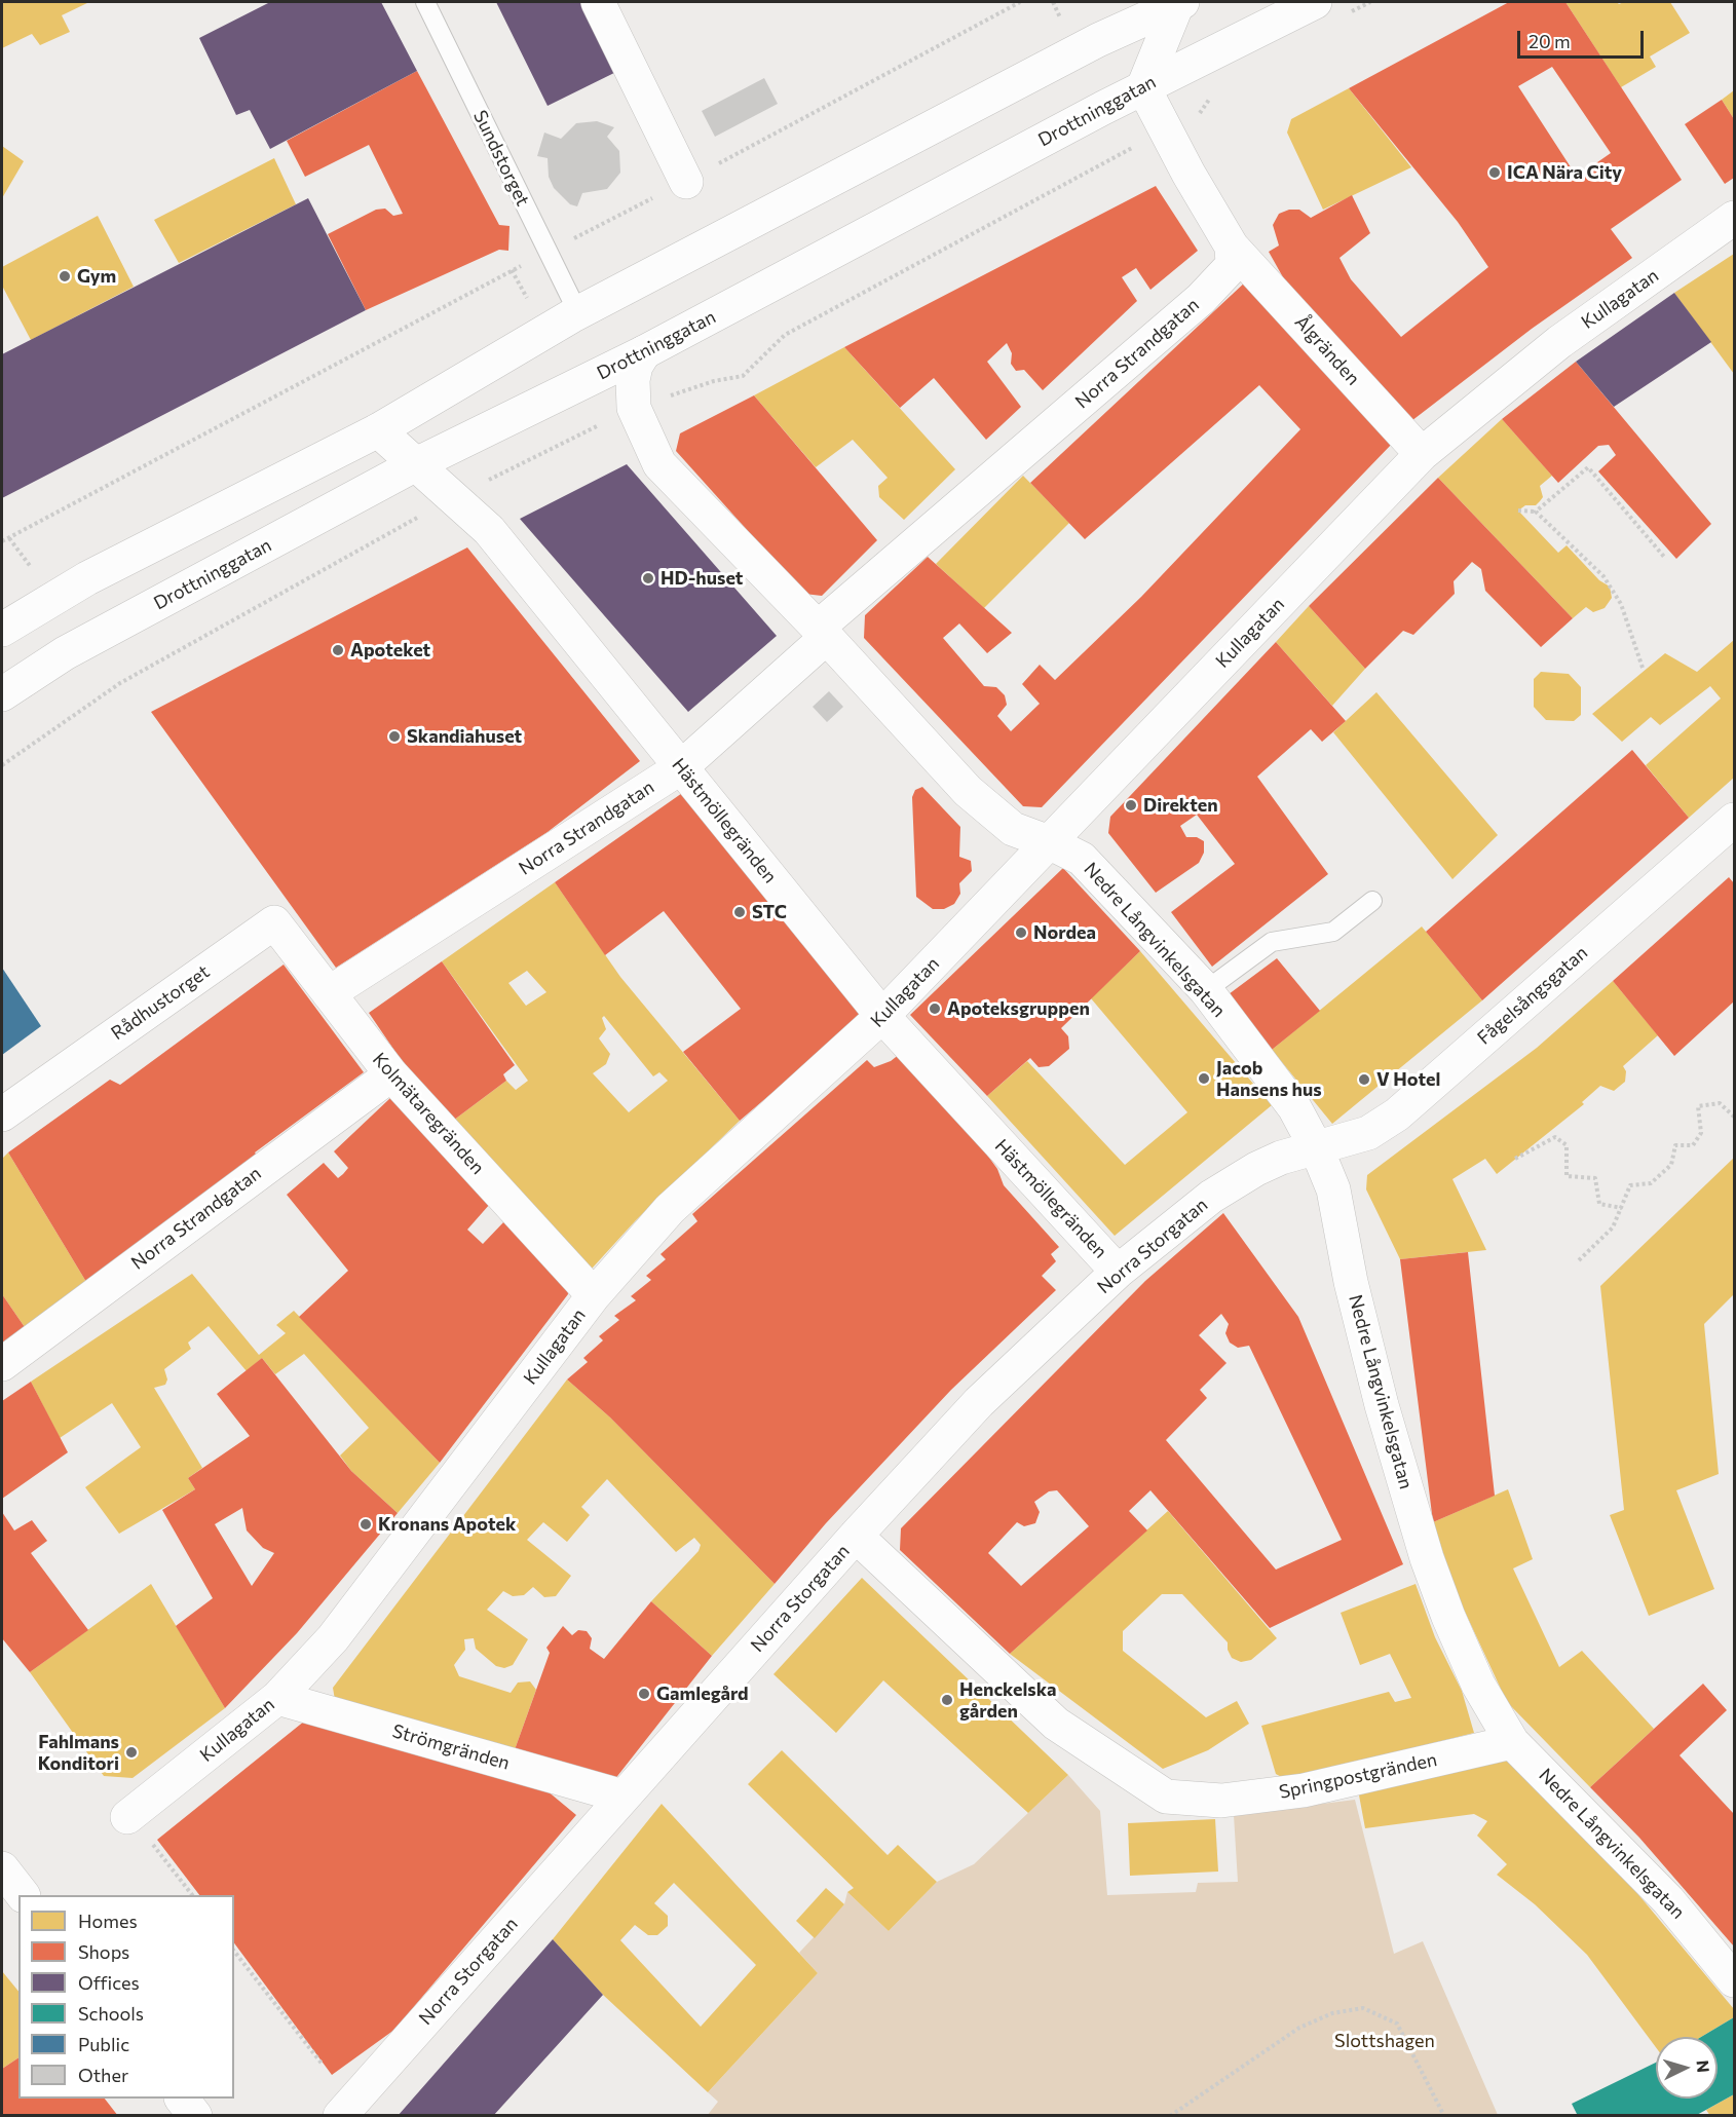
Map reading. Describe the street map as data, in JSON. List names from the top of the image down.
{
  "streets": {
    "street": [
      "Drottninggatan",
      "Kullagatan",
      "Ålgränden",
      "Norra Strandgatan",
      "Hästmöllegränden",
      "Nedre Långvinkelsgatan",
      "Fågelsångsgatan",
      "Rådhustorget",
      "Kolmätaregränden",
      "Norra Storgatan",
      "Strömgränden",
      "Springpostgränden"
    ],
    "lane": ["Sundstorget"]
  },
  "crossings": [
    ["Drottninggatan", "Hästmöllegränden"],
    ["Drottninggatan", "Nedre Långvinkelsgatan"],
    ["Kullagatan", "Ålgränden"],
    ["Kullagatan", "Hästmöllegränden"],
    ["Kullagatan", "Nedre Långvinkelsgatan"],
    ["Kullagatan", "Kolmätaregränden"],
    ["Kullagatan", "Strömgränden"],
    ["Ålgränden", "Norra Strandgatan"],
    ["Norra Strandgatan", "Hästmöllegränden"],
    ["Norra Strandgatan", "Nedre Långvinkelsgatan"],
    ["Norra Strandgatan", "Kolmätaregränden"],
    ["Hästmöllegränden", "Norra Storgatan"],
    ["Nedre Långvinkelsgatan", "Fågelsångsgatan"],
    ["Nedre Långvinkelsgatan", "Norra Storgatan"],
    ["Nedre Långvinkelsgatan", "Springpostgränden"],
    ["Fågelsångsgatan", "Norra Storgatan"],
    ["Rådhustorget", "Kolmätaregränden"],
    ["Norra Storgatan", "Strömgränden"],
    ["Norra Storgatan", "Springpostgränden"]
  ],
  "parks": ["Slottshagen"],
  "places": [
    "ICA Nära City",
    "Gym",
    "HD-huset",
    "Apoteket",
    "Skandiahuset",
    "Direkten",
    "STC",
    "Nordea",
    "Apoteksgruppen",
    "Jacob Hansens hus",
    "V Hotel",
    "Kronans Apotek",
    "Gamlegård",
    "Henckelska gården",
    "Fahlmans Konditori"
  ],
  "legend": [
    "Homes",
    "Shops",
    "Offices",
    "Schools",
    "Public",
    "Other"
  ],
  "scale_bar": "20 m",
  "north": "right"
}
